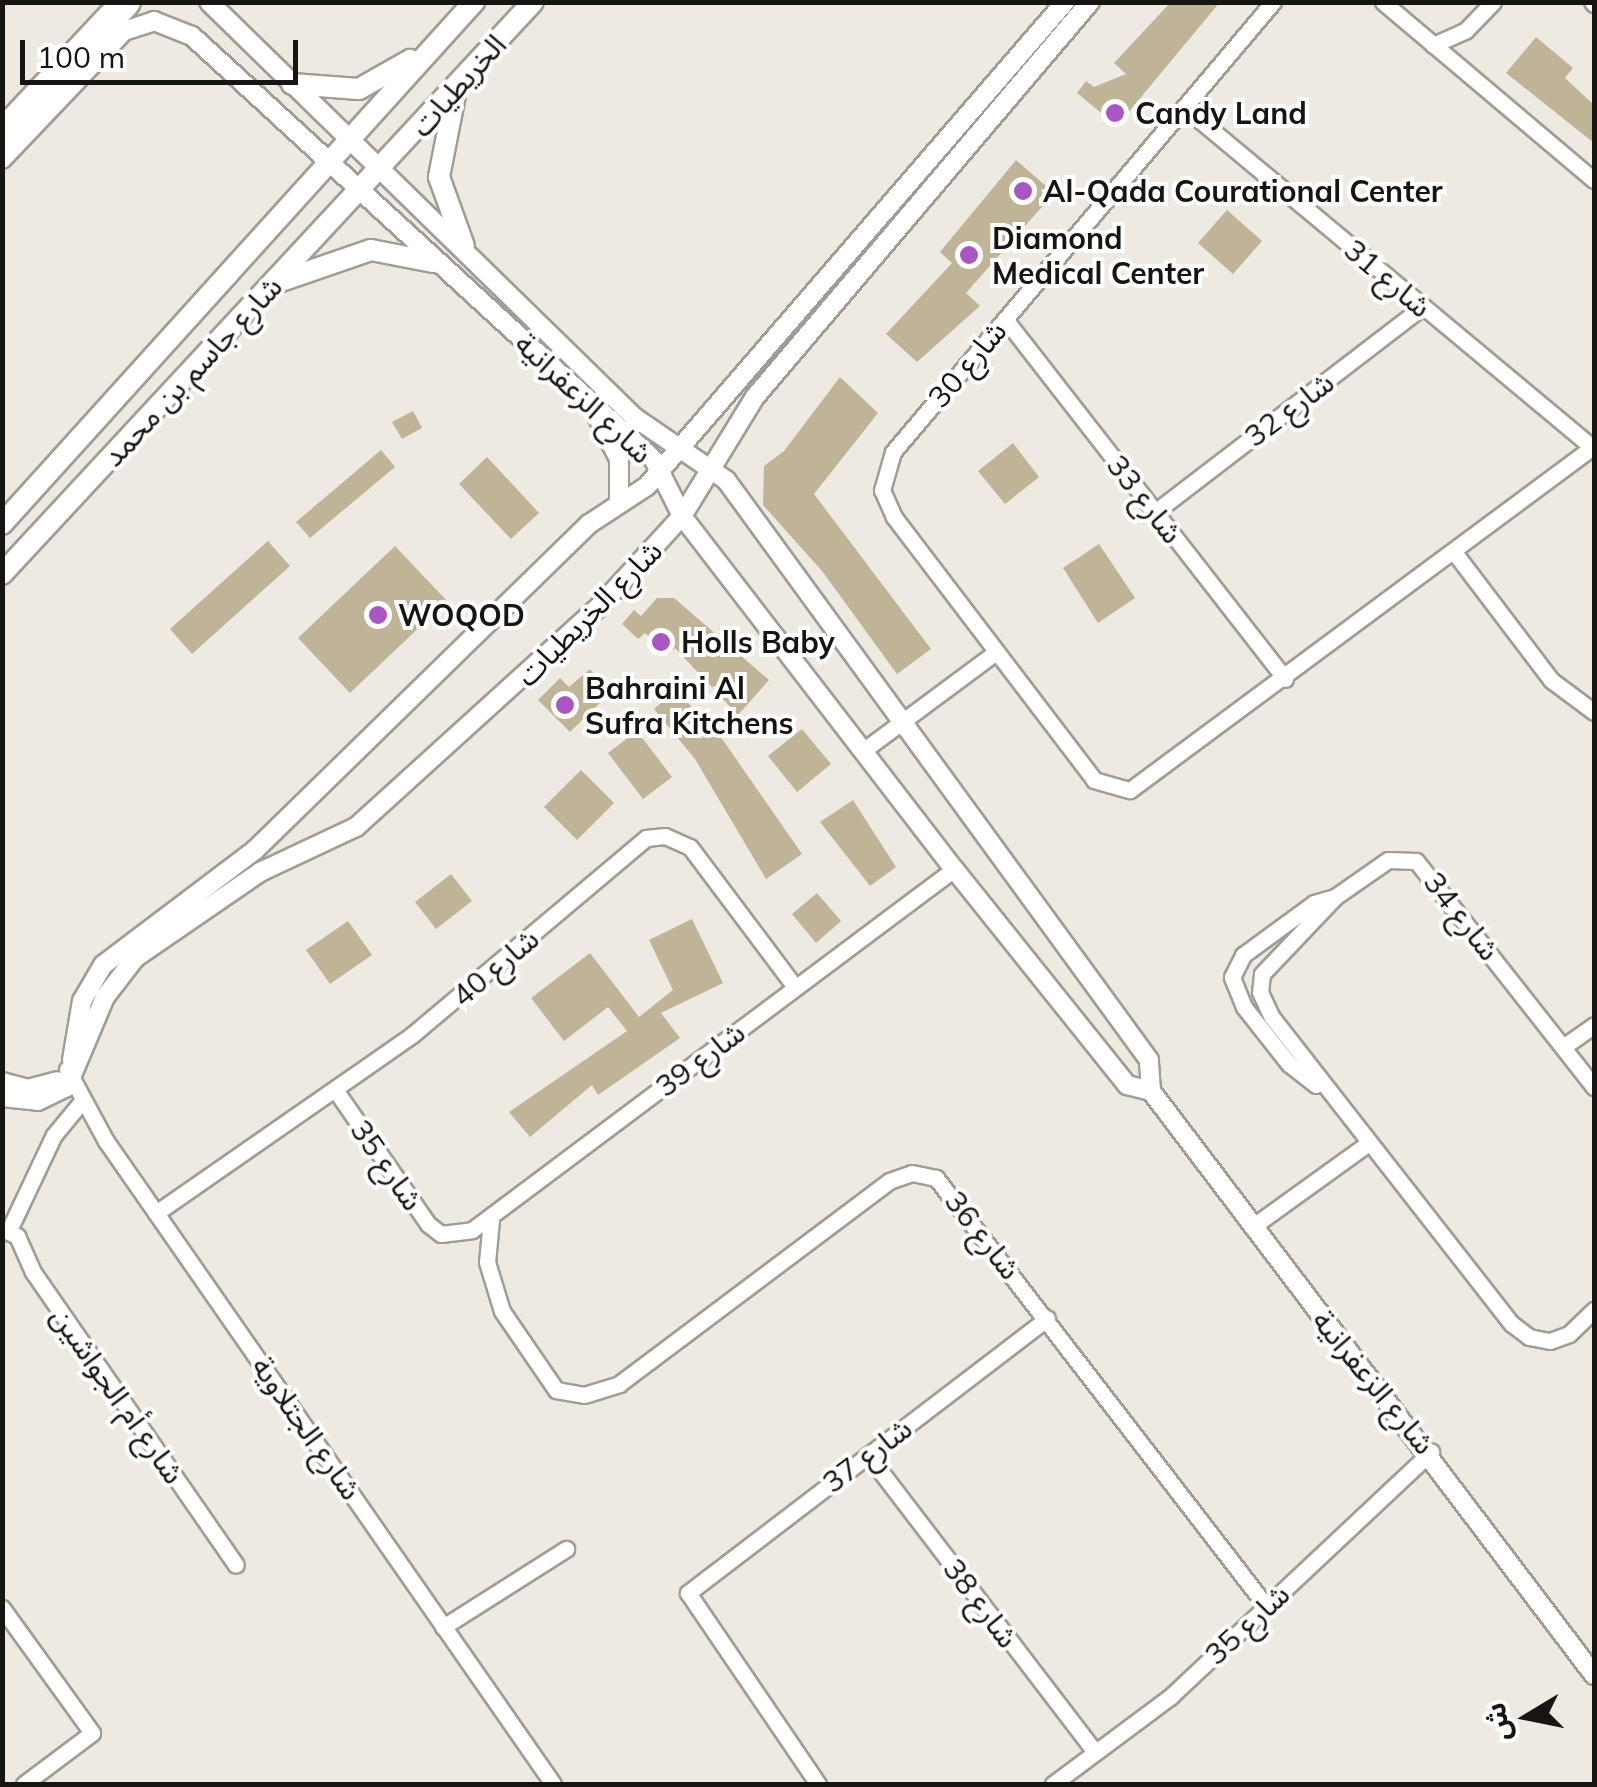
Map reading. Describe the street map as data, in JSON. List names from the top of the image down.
{
  "streets": {
    "main road": ["الخريطيات", "شارع جاسم بن محمد"],
    "street": [
      "شارع 31",
      "شارع 30",
      "شارع الزعفرانية",
      "شارع 32",
      "شارع 33",
      "شارع الخريطيات",
      "شارع 34",
      "شارع 40",
      "شارع 39",
      "شارع 35",
      "شارع 36",
      "شارع أم الجواشين",
      "شارع الجتلاوية",
      "شارع 37",
      "شارع 38"
    ]
  },
  "crossings": [
    ["الخريطيات", "شارع جاسم بن محمد"],
    ["الخريطيات", "شارع الزعفرانية"],
    ["شارع 31", "شارع 30"],
    ["شارع 31", "شارع 32"],
    ["شارع 30", "شارع 33"],
    ["شارع جاسم بن محمد", "شارع الزعفرانية"],
    ["شارع الزعفرانية", "شارع الخريطيات"],
    ["شارع الزعفرانية", "شارع 39"],
    ["شارع الزعفرانية", "شارع 35"],
    ["شارع 32", "شارع 33"],
    ["شارع الخريطيات", "شارع الجتلاوية"],
    ["شارع 40", "شارع 39"],
    ["شارع 40", "شارع 35"],
    ["شارع 40", "شارع الجتلاوية"],
    ["شارع 39", "شارع 35"],
    ["شارع 39", "شارع 36"],
    ["شارع 35", "شارع 36"],
    ["شارع 35", "شارع 38"],
    ["شارع 36", "شارع 37"],
    ["شارع 37", "شارع 38"]
  ],
  "places": [
    "Candy Land",
    "Al-Qada Courational Center",
    "Diamond Medical Center",
    "WOQOD",
    "Holls Baby",
    "Bahraini Al Sufra Kitchens"
  ],
  "scale_bar": "100 m",
  "north": "left"
}
